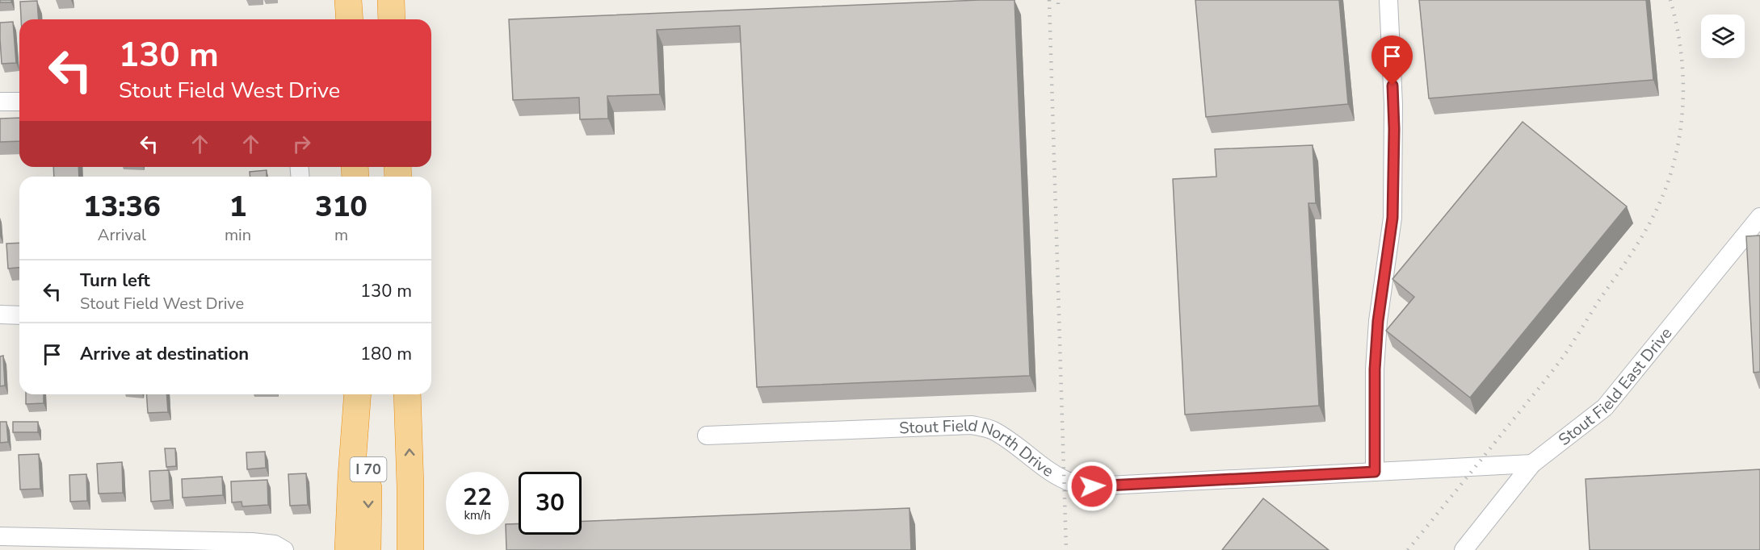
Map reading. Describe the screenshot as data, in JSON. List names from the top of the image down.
{
  "streets": {
    "highway": ["I 70"],
    "street": ["Stout Field East Drive", "Stout Field North Drive"]
  },
  "crossings": [
    ["Stout Field East Drive", "Stout Field North Drive"]
  ],
  "page": {
    "turn": ["130 m", "Stout Field West Drive"],
    "eta": [
      "13:36",
      "Arrival",
      "1",
      "min",
      "310",
      "m"
    ],
    "list": [
      {
        "name": "Turn left",
        "note": "Stout Field West Drive",
        "value": "130 m"
      },
      {
        "name": "Arrive at destination",
        "value": "180 m"
      }
    ],
    "speed": "22 km/h",
    "limit": "30"
  }
}
